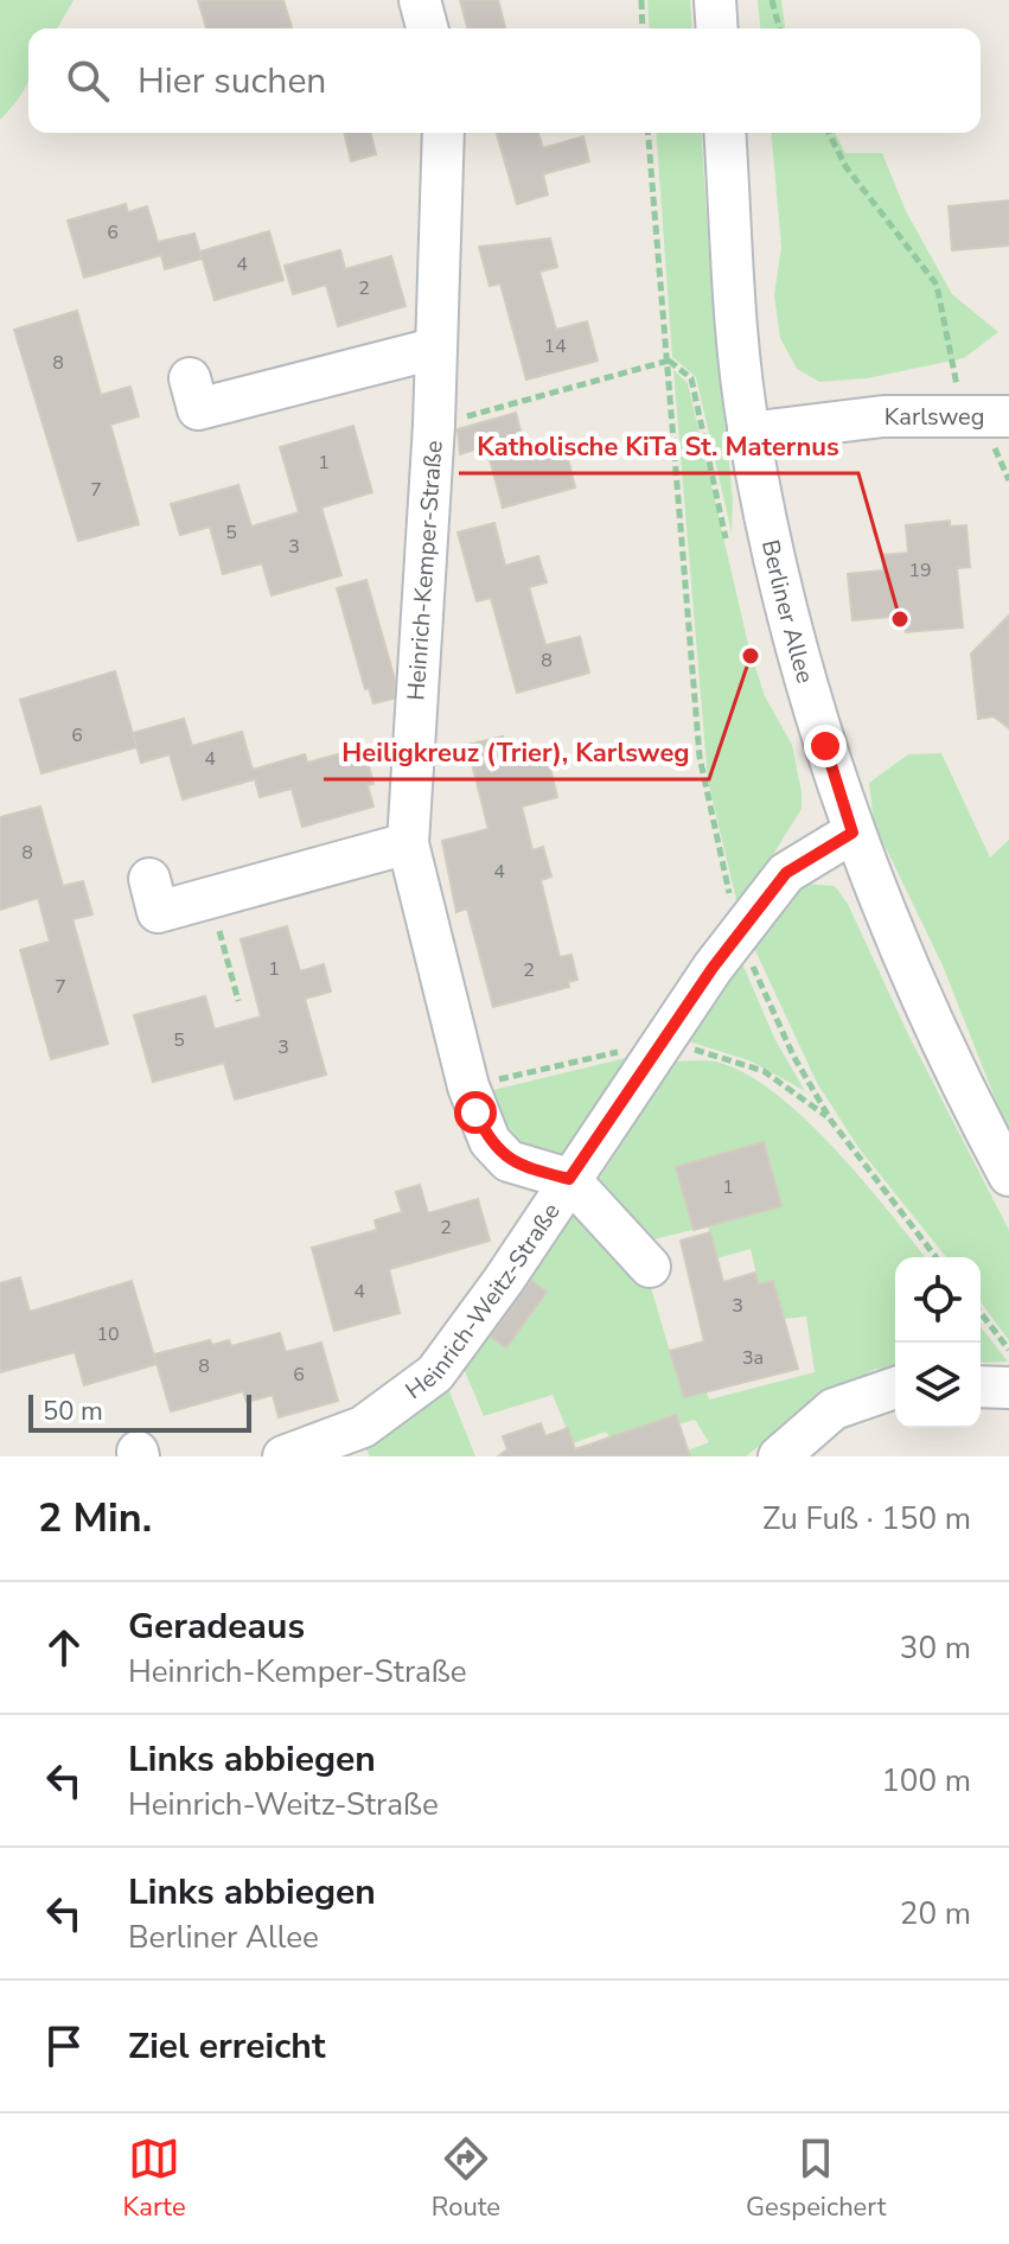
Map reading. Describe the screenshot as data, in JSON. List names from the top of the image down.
{
  "streets": {
    "street": [
      "Karlsweg",
      "Heinrich-Kemper-Straße",
      "Berliner Allee",
      "Heinrich-Weitz-Straße"
    ]
  },
  "crossings": [
    ["Karlsweg", "Berliner Allee"],
    ["Heinrich-Kemper-Straße", "Heinrich-Weitz-Straße"],
    ["Berliner Allee", "Heinrich-Weitz-Straße"]
  ],
  "places": ["Katholische KiTa St. Maternus", "Heiligkreuz (Trier), Karlsweg"],
  "house_numbers": [
    "6",
    "4",
    "2",
    "14",
    "8",
    "1",
    "7",
    "5",
    "3",
    "19",
    "8",
    "6",
    "4",
    "8",
    "4",
    "1",
    "2",
    "7",
    "5",
    "3",
    "1",
    "2",
    "4",
    "3",
    "10",
    "3a",
    "8",
    "6"
  ],
  "scale_bar": "50 m",
  "page": {
    "search": "Hier suchen",
    "scale": "50 m",
    "heading": ["2 Min.", "Zu Fuß · 150 m"],
    "list": [
      ["Geradeaus", "Heinrich-Kemper-Straße", "30 m"],
      ["Links abbiegen", "Heinrich-Weitz-Straße", "100 m"],
      ["Links abbiegen", "Berliner Allee", "20 m"],
      "Ziel erreicht"
    ],
    "nav": ["Karte", "Route", "Gespeichert"]
  }
}
